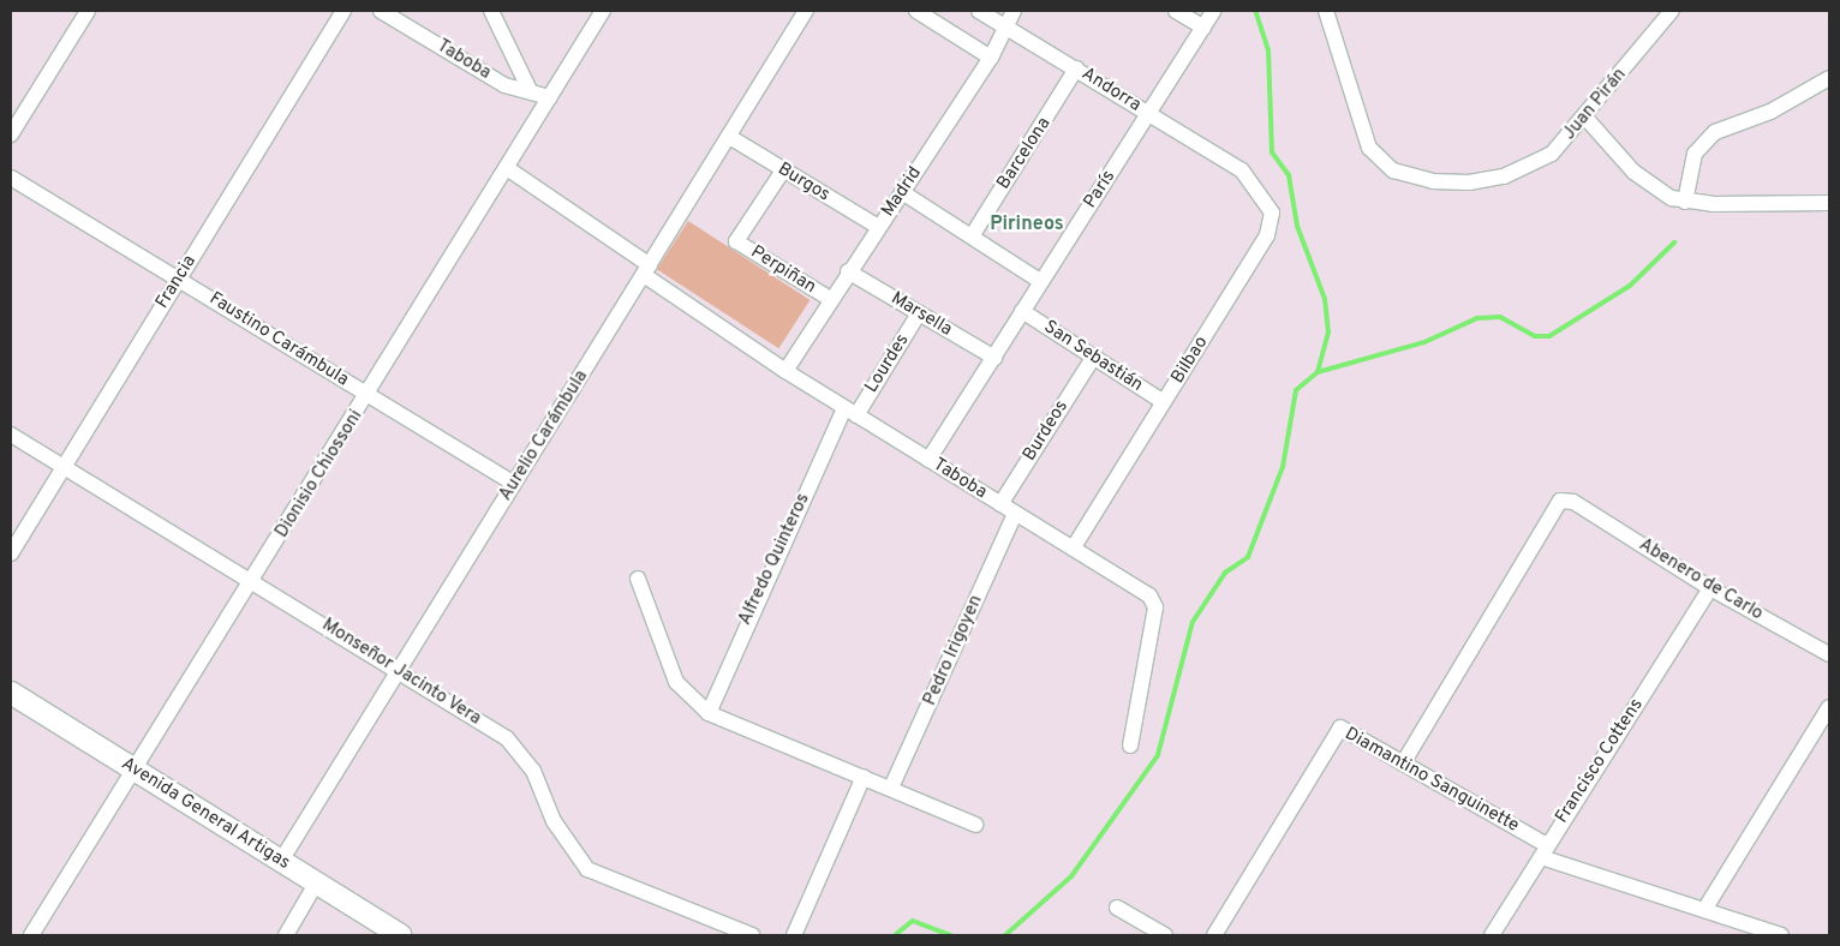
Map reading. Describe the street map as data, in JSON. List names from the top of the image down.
{
  "streets": {
    "main road": ["Avenida General Artigas"],
    "street": [
      "Taboba",
      "Andorra",
      "Juan Pirán",
      "Barcelona",
      "Burgos",
      "París",
      "Madrid",
      "Perpiñan",
      "Francia",
      "Marsella",
      "Faustino Carámbula",
      "San Sebastián",
      "Bilbao",
      "Lourdes",
      "Burdeos",
      "Aurelio Carámbula",
      "Dionisio Chiossoni",
      "Alfredo Quinteros",
      "Abenero de Carlo",
      "Pedro Irigoyen",
      "Monseñor Jacinto Vera",
      "Francisco Cottens",
      "Diamantino Sanguinette"
    ]
  },
  "crossings": [
    ["Taboba", "París"],
    ["Taboba", "Madrid"],
    ["Taboba", "Bilbao"],
    ["Taboba", "Lourdes"],
    ["Taboba", "Burdeos"],
    ["Taboba", "Aurelio Carámbula"],
    ["Taboba", "Dionisio Chiossoni"],
    ["Taboba", "Alfredo Quinteros"],
    ["Taboba", "Pedro Irigoyen"],
    ["Andorra", "Barcelona"],
    ["Andorra", "París"],
    ["Andorra", "Madrid"],
    ["Andorra", "Bilbao"],
    ["Burgos", "Madrid"],
    ["Burgos", "Perpiñan"],
    ["Burgos", "Aurelio Carámbula"],
    ["París", "Marsella"],
    ["París", "San Sebastián"],
    ["Madrid", "Perpiñan"],
    ["Madrid", "Marsella"],
    ["Francia", "Faustino Carámbula"],
    ["Francia", "Monseñor Jacinto Vera"],
    ["Marsella", "Lourdes"],
    ["Faustino Carámbula", "Aurelio Carámbula"],
    ["Faustino Carámbula", "Dionisio Chiossoni"],
    ["San Sebastián", "Bilbao"],
    ["San Sebastián", "Burdeos"],
    ["Lourdes", "Alfredo Quinteros"],
    ["Aurelio Carámbula", "Monseñor Jacinto Vera"],
    ["Aurelio Carámbula", "Avenida General Artigas"],
    ["Dionisio Chiossoni", "Monseñor Jacinto Vera"],
    ["Dionisio Chiossoni", "Avenida General Artigas"],
    ["Abenero de Carlo", "Francisco Cottens"],
    ["Abenero de Carlo", "Diamantino Sanguinette"],
    ["Francisco Cottens", "Diamantino Sanguinette"]
  ],
  "districts": ["Pirineos"]
}
